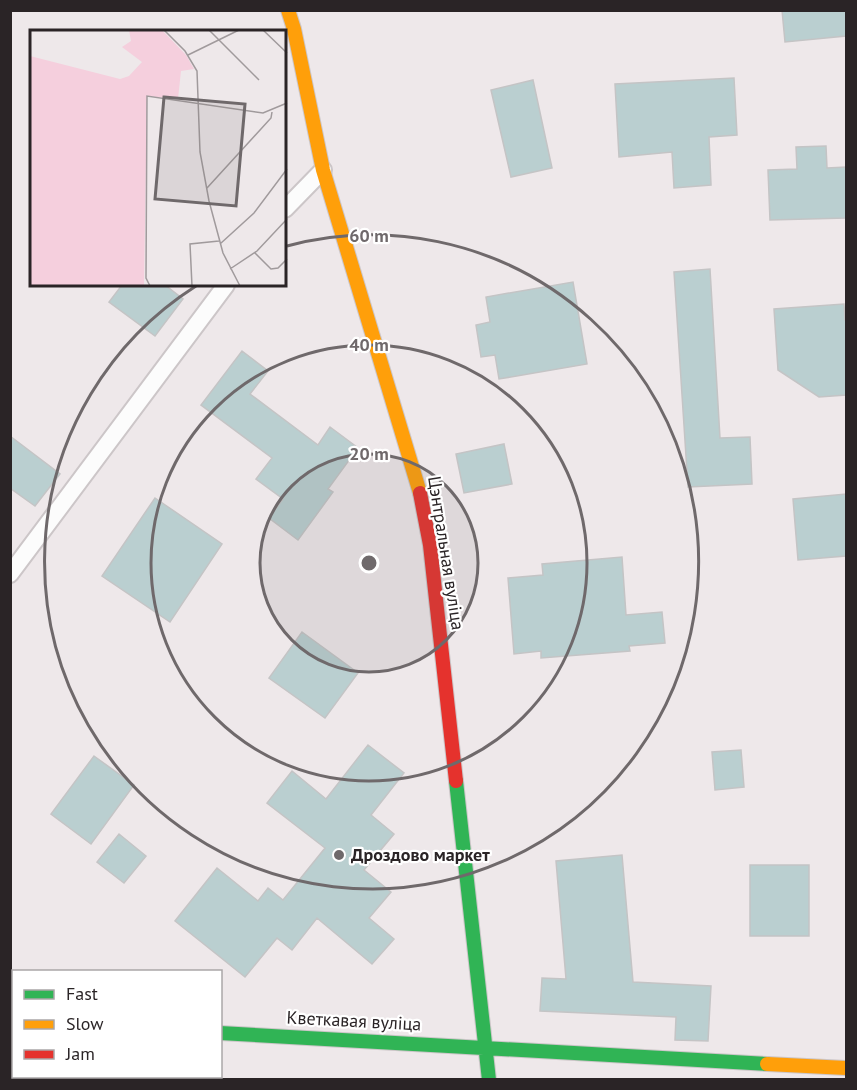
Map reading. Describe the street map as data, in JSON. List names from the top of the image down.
{
  "streets": {
    "street": ["Цэнтральная вуліца", "Кветкавая вуліца"]
  },
  "crossings": [
    ["Цэнтральная вуліца", "Кветкавая вуліца"]
  ],
  "places": ["Дроздово маркет"],
  "legend": ["Fast", "Slow", "Jam"],
  "rings": ["60 m", "40 m", "20 m"]
}
